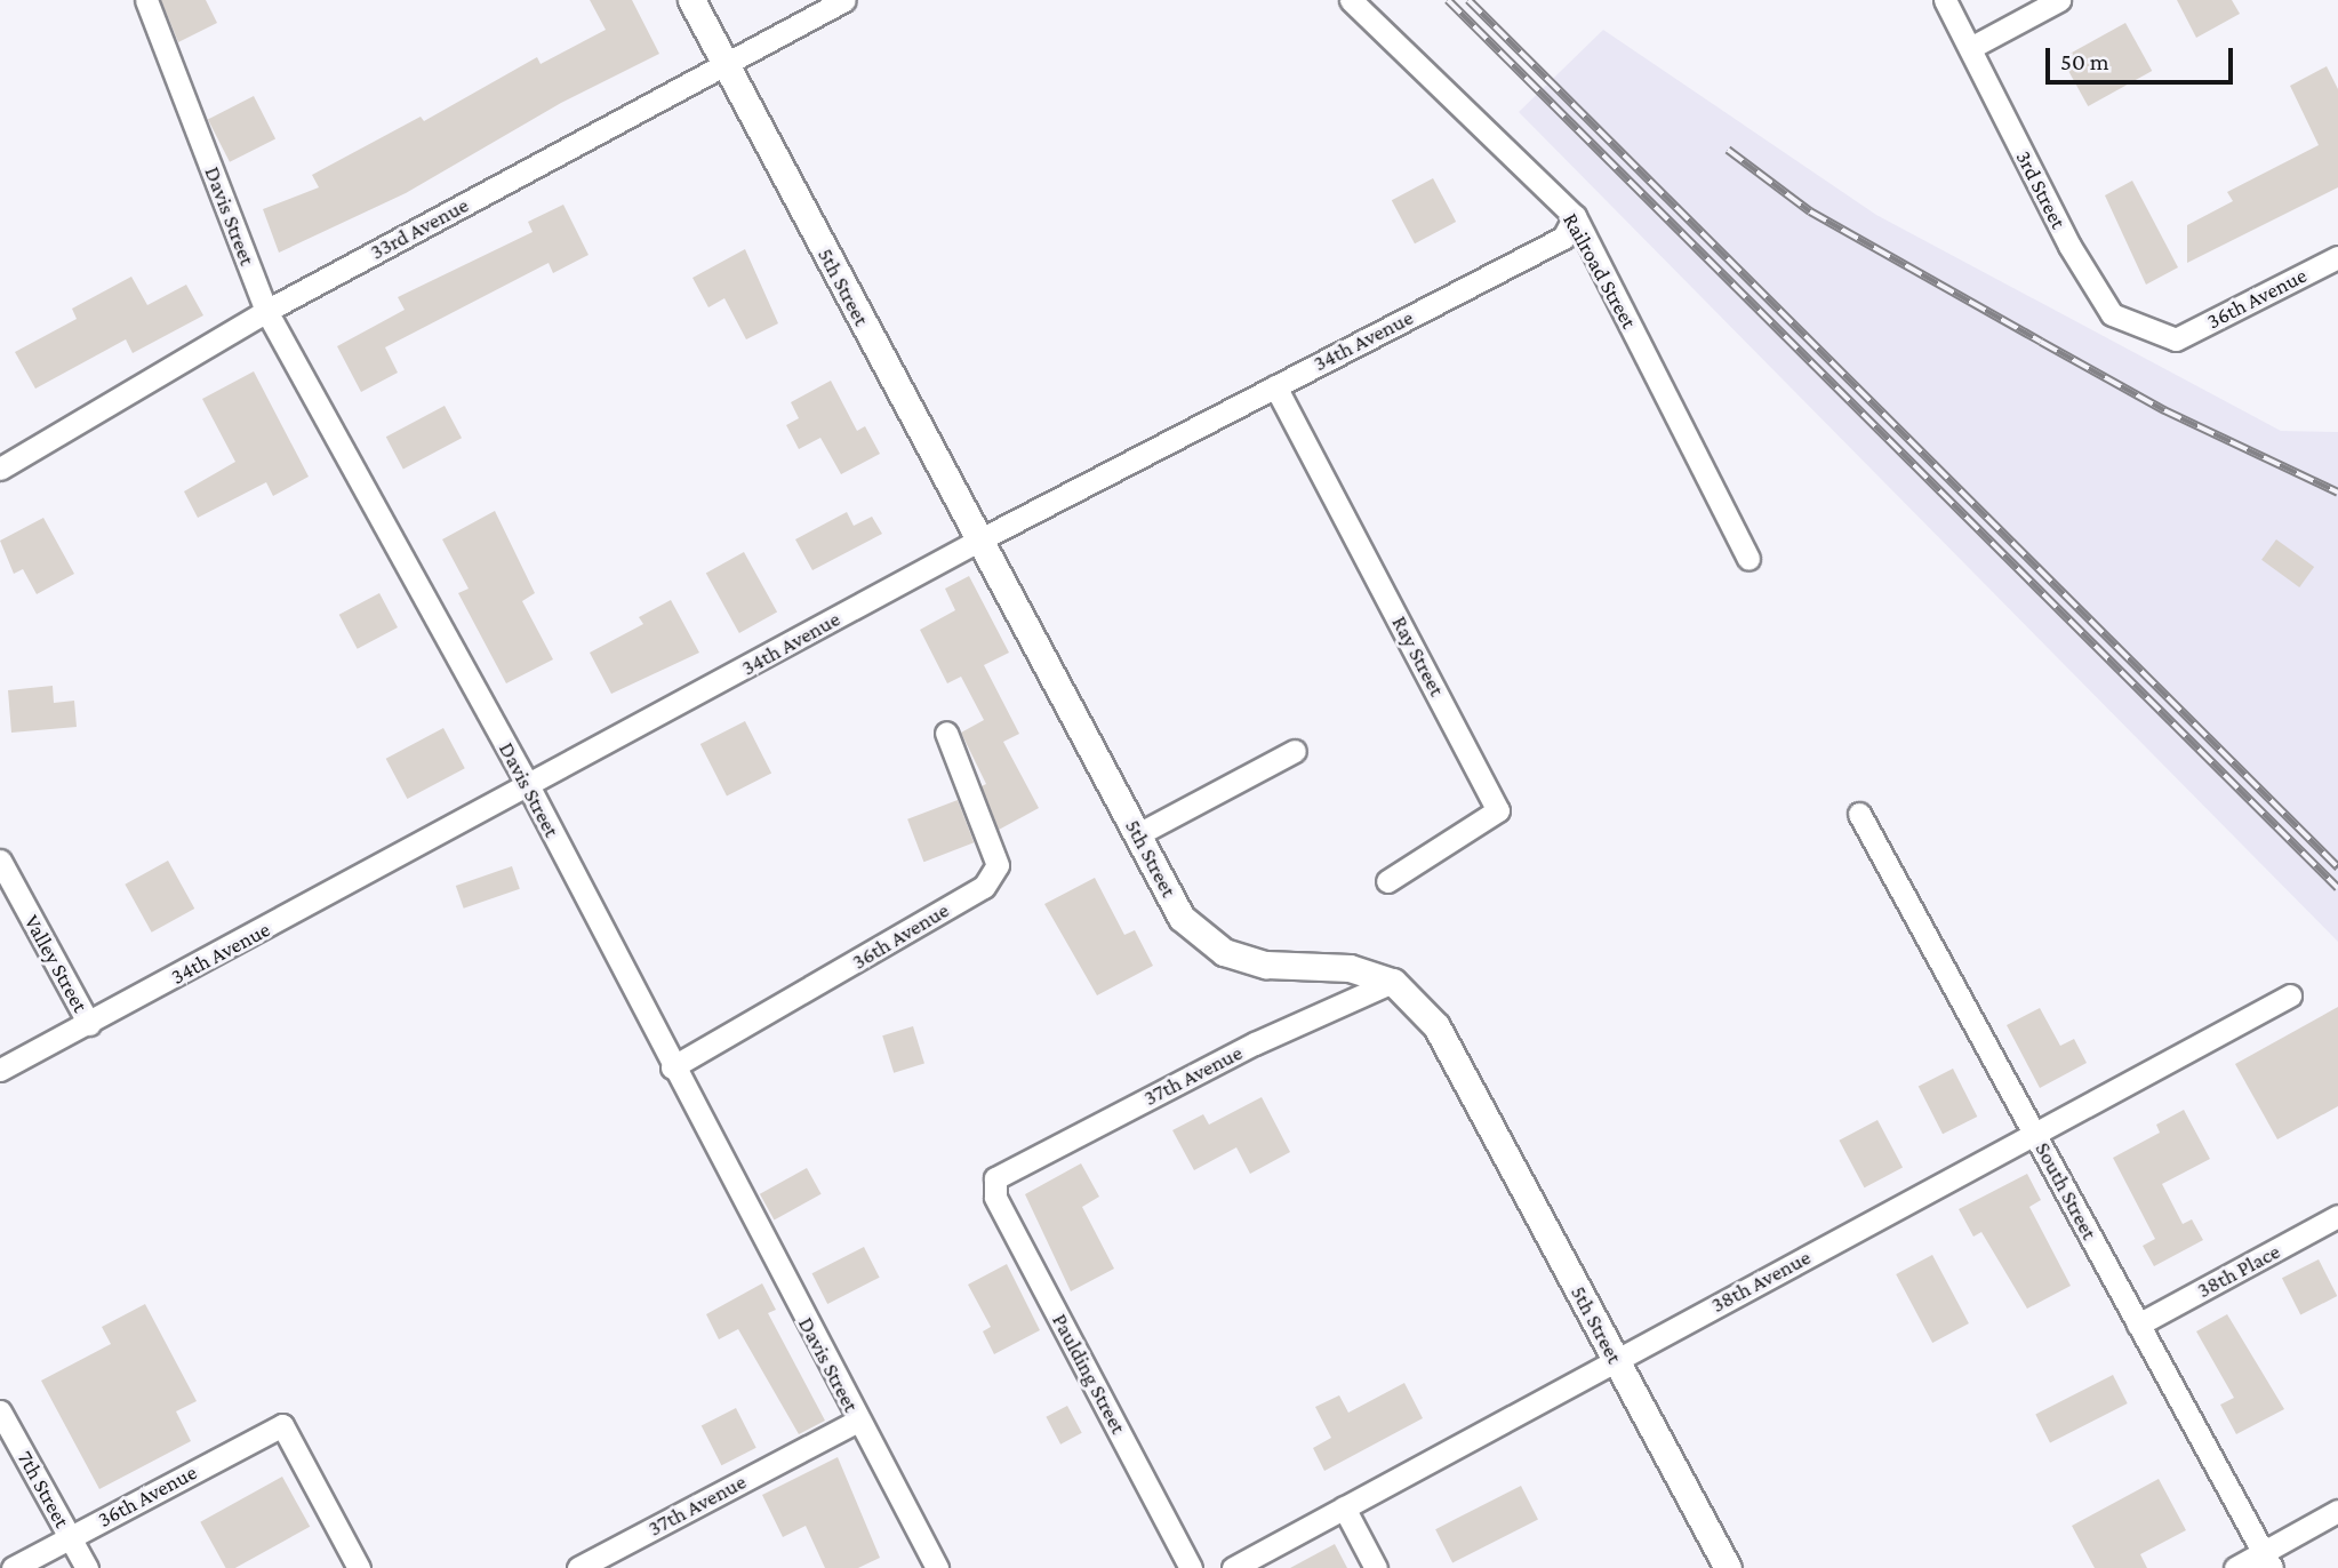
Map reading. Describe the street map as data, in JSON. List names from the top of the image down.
{
  "streets": {
    "street": [
      "3rd Street",
      "Davis Street",
      "33rd Avenue",
      "Railroad Street",
      "5th Street",
      "36th Avenue",
      "34th Avenue",
      "Ray Street",
      "Valley Street",
      "37th Avenue",
      "South Street",
      "38th Place",
      "38th Avenue",
      "Paulding Street",
      "7th Street"
    ]
  },
  "crossings": [
    ["3rd Street", "36th Avenue"],
    ["Davis Street", "33rd Avenue"],
    ["Davis Street", "36th Avenue"],
    ["Davis Street", "34th Avenue"],
    ["Davis Street", "37th Avenue"],
    ["33rd Avenue", "5th Street"],
    ["Railroad Street", "34th Avenue"],
    ["5th Street", "34th Avenue"],
    ["5th Street", "37th Avenue"],
    ["5th Street", "38th Avenue"],
    ["36th Avenue", "7th Street"],
    ["34th Avenue", "Ray Street"],
    ["34th Avenue", "Valley Street"],
    ["37th Avenue", "Paulding Street"],
    ["South Street", "38th Place"],
    ["South Street", "38th Avenue"]
  ],
  "scale_bar": "50 m"
}
